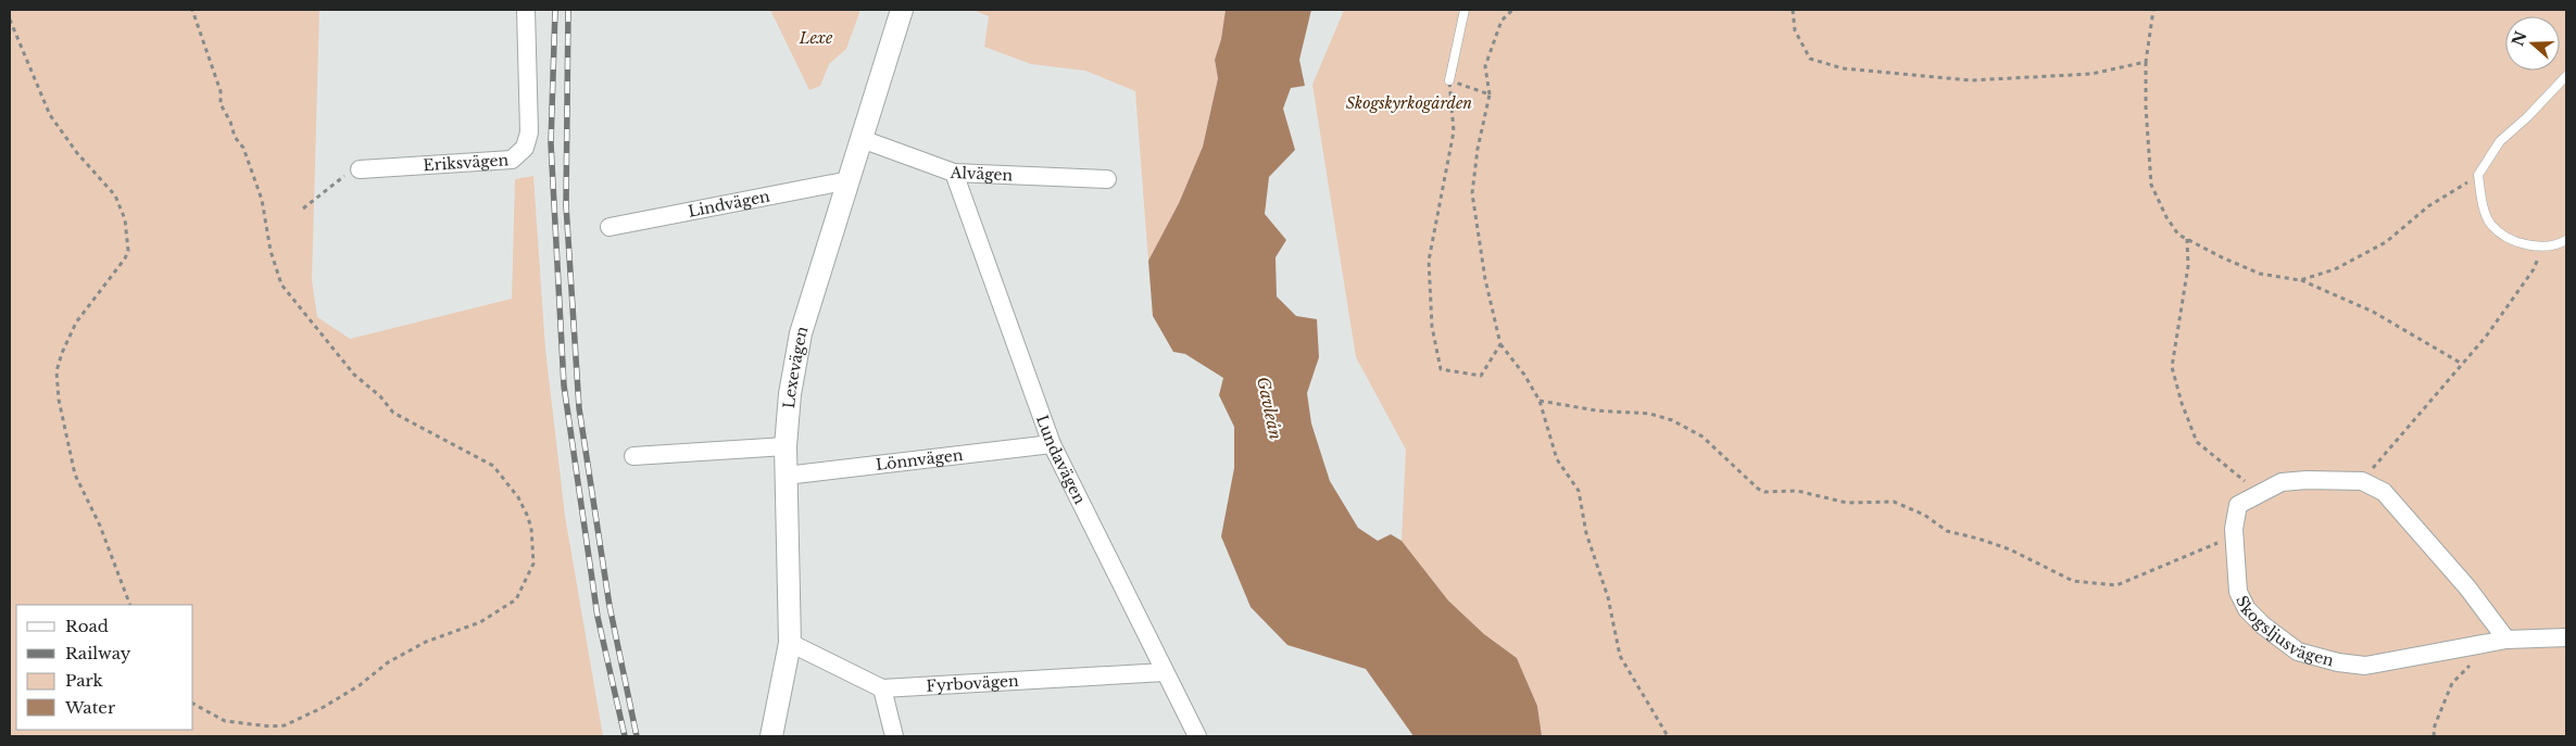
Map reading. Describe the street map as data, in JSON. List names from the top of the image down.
{
  "streets": {
    "street": [
      "Eriksvägen",
      "Alvägen",
      "Lindvägen",
      "Lexevägen",
      "Lönnvägen",
      "Lundavägen",
      "Skogsljusvägen",
      "Fyrbovägen"
    ]
  },
  "crossings": [
    ["Alvägen", "Lexevägen"],
    ["Alvägen", "Lundavägen"],
    ["Lindvägen", "Lexevägen"],
    ["Lexevägen", "Lönnvägen"],
    ["Lexevägen", "Fyrbovägen"],
    ["Lönnvägen", "Lundavägen"],
    ["Lundavägen", "Fyrbovägen"]
  ],
  "water": ["Gavleån"],
  "parks": ["Lexe", "Skogskyrkogården"],
  "legend": [
    "Road",
    "Railway",
    "Park",
    "Water"
  ],
  "north": "left"
}
